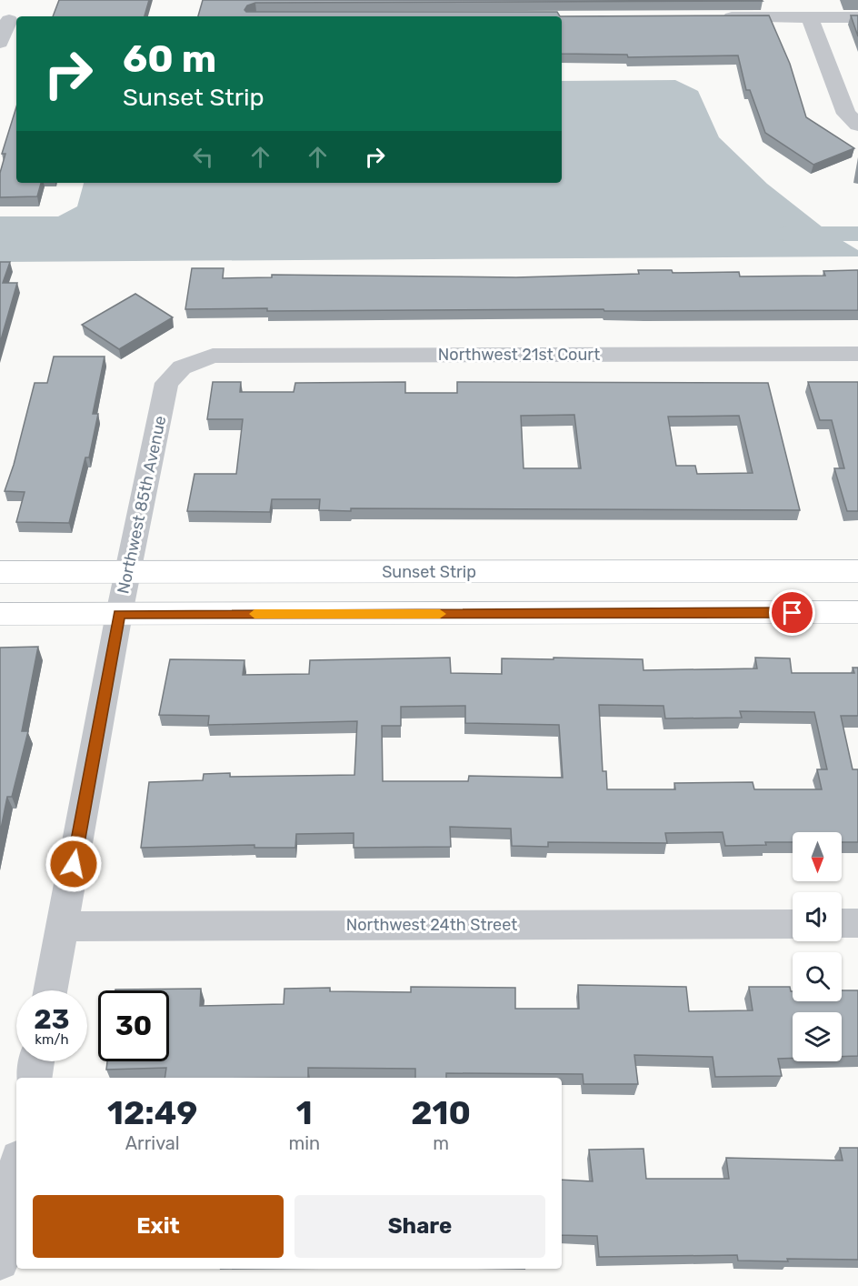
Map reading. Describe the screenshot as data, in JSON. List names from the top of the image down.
{
  "streets": {
    "street": [
      "Northwest 21st Court",
      "Northwest 85th Avenue",
      "Sunset Strip",
      "Northwest 24th Street"
    ]
  },
  "crossings": [
    ["Northwest 21st Court", "Northwest 85th Avenue"],
    ["Northwest 85th Avenue", "Sunset Strip"],
    ["Northwest 85th Avenue", "Northwest 24th Street"]
  ],
  "north": "bottom",
  "page": {
    "turn": ["60 m", "Sunset Strip"],
    "speed": "23 km/h",
    "limit": "30",
    "eta": [
      "12:49",
      "Arrival",
      "1",
      "min",
      "210",
      "m"
    ],
    "buttons": ["Exit", "Share"]
  }
}
